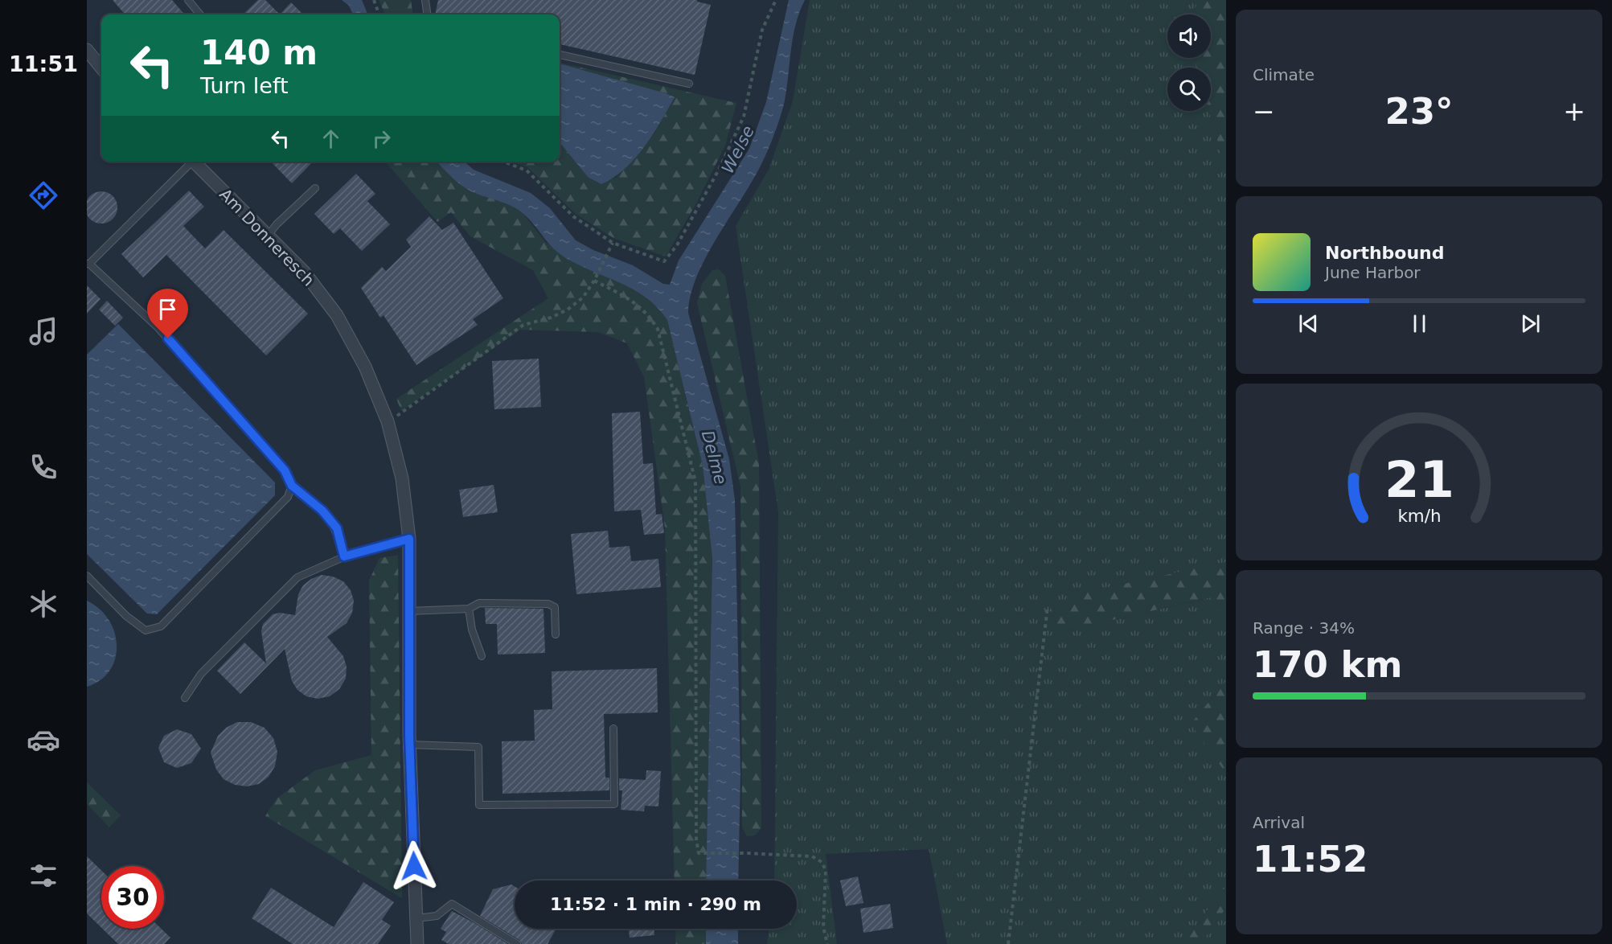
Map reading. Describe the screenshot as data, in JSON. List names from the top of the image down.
{
  "streets": {
    "street": ["Am Donneresch"]
  },
  "water": ["Welse", "Delme"],
  "page": {
    "tabs": "11:51",
    "tile": [
      "Climate",
      ["Range · 34%", "170 km"],
      ["Arrival", "11:52"]
    ],
    "turn": ["140 m", "Turn left"],
    "heat": ["−", "23°", "+"],
    "song": ["Northbound", "June Harbor"],
    "limit": "30",
    "trip": "11:52 · 1 min · 290 m",
    "gauge": ["21", "km/h"]
  }
}
